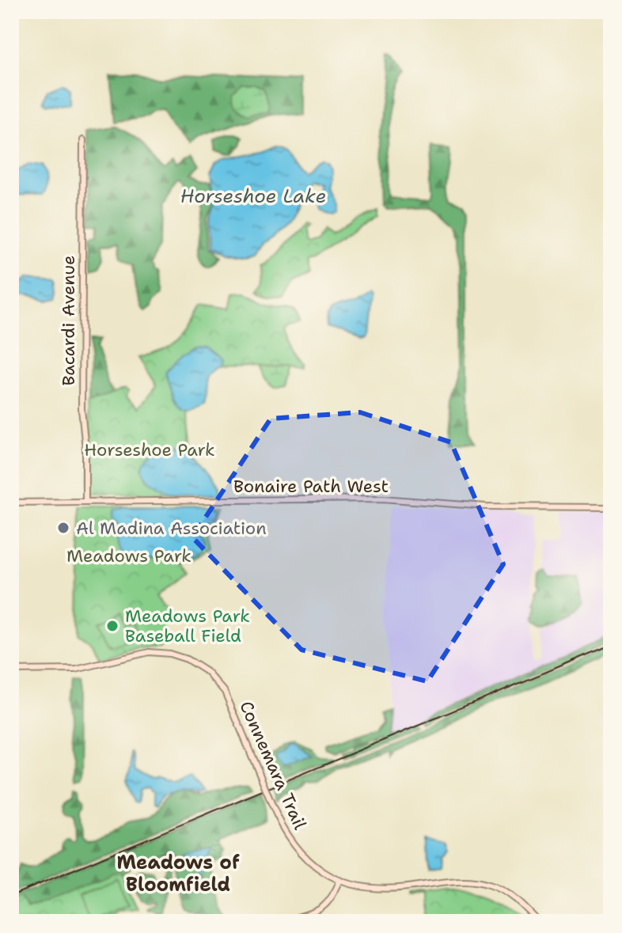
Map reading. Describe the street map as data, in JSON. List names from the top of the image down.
{
  "streets": {
    "street": ["Bacardi Avenue", "Bonaire Path West", "Connemara Trail"]
  },
  "crossings": [
    ["Bacardi Avenue", "Bonaire Path West"]
  ],
  "districts": ["Meadows of Bloomfield"],
  "water": ["Horseshoe Lake"],
  "parks": ["Horseshoe Park", "Meadows Park"],
  "places": ["Al Madina Association", "Meadows Park Baseball Field"]
}
